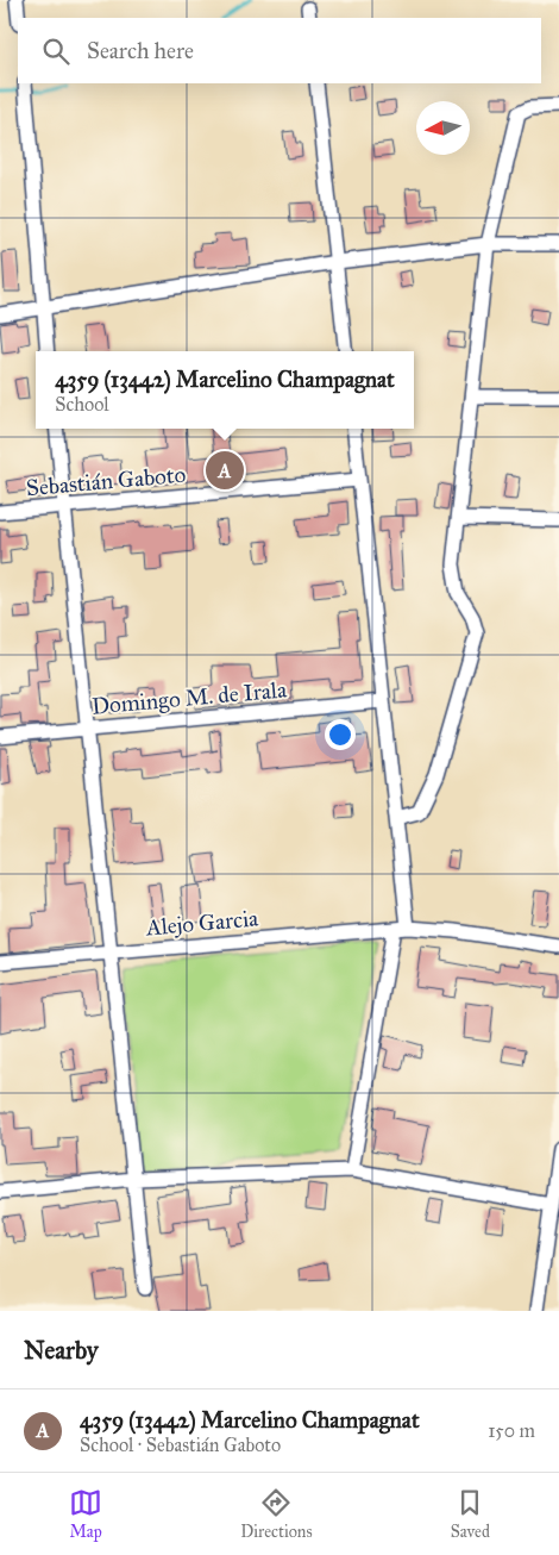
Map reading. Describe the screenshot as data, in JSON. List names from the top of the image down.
{
  "streets": {
    "street": ["Sebastián Gaboto", "Domingo M. de Irala", "Alejo Garcia"]
  },
  "north": "left",
  "page": {
    "search": "Search here",
    "popup": ["4359 (13442) Marcelino Champagnat", "School"],
    "pins": "A",
    "heading": "Nearby",
    "list": [
      {
        "mark": "A",
        "name": "4359 (13442) Marcelino Champagnat",
        "note": "School · Sebastián Gaboto",
        "value": "150 m"
      }
    ],
    "nav": ["Map", "Directions", "Saved"]
  }
}
